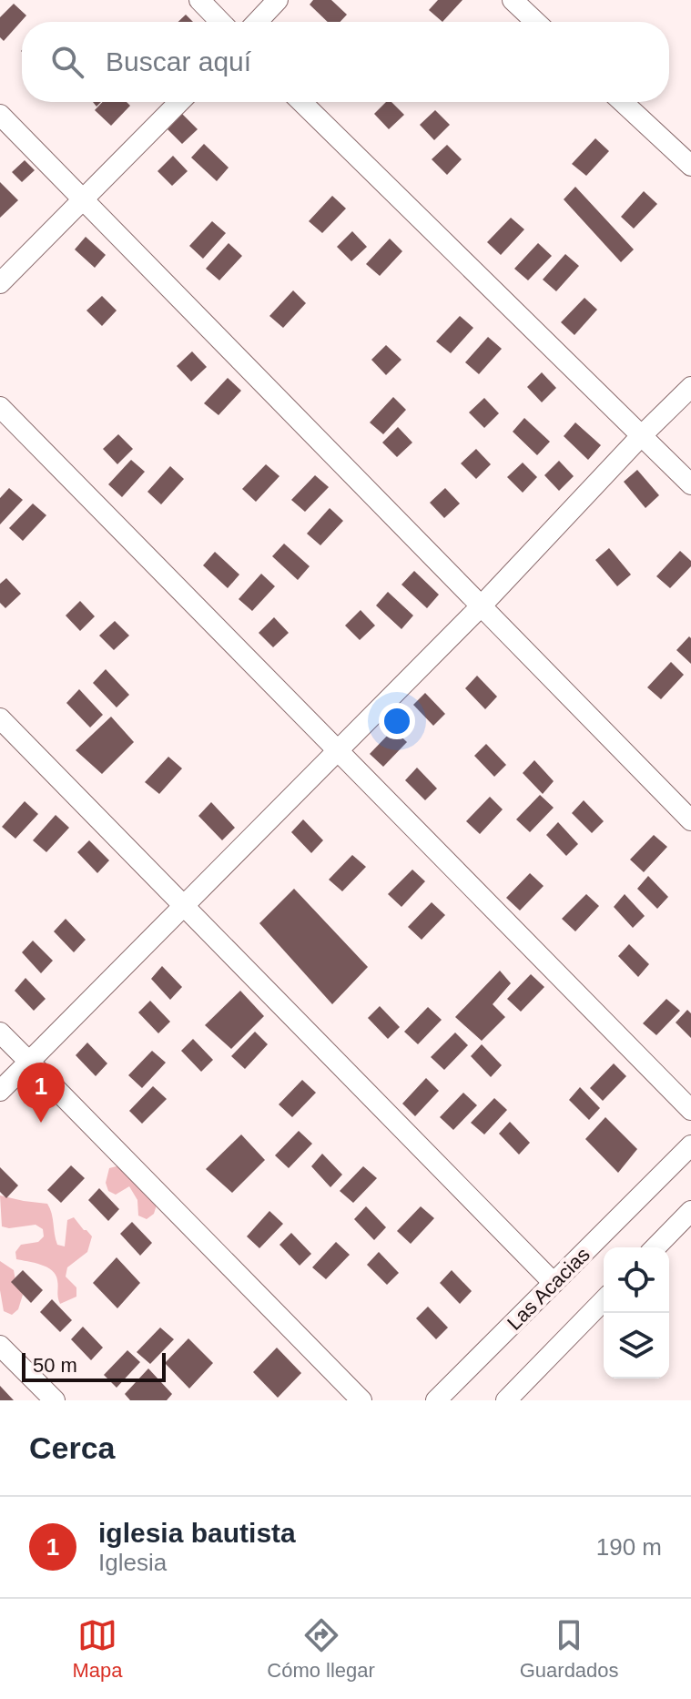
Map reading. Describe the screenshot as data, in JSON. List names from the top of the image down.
{
  "streets": {
    "street": ["Las Acacias"]
  },
  "scale_bar": "50 m",
  "page": {
    "search": "Buscar aquí",
    "pins": "1",
    "scale": "50 m",
    "heading": "Cerca",
    "list": [
      {
        "mark": "1",
        "name": "iglesia bautista",
        "note": "Iglesia",
        "value": "190 m"
      }
    ],
    "nav": ["Mapa", "Cómo llegar", "Guardados"]
  }
}
